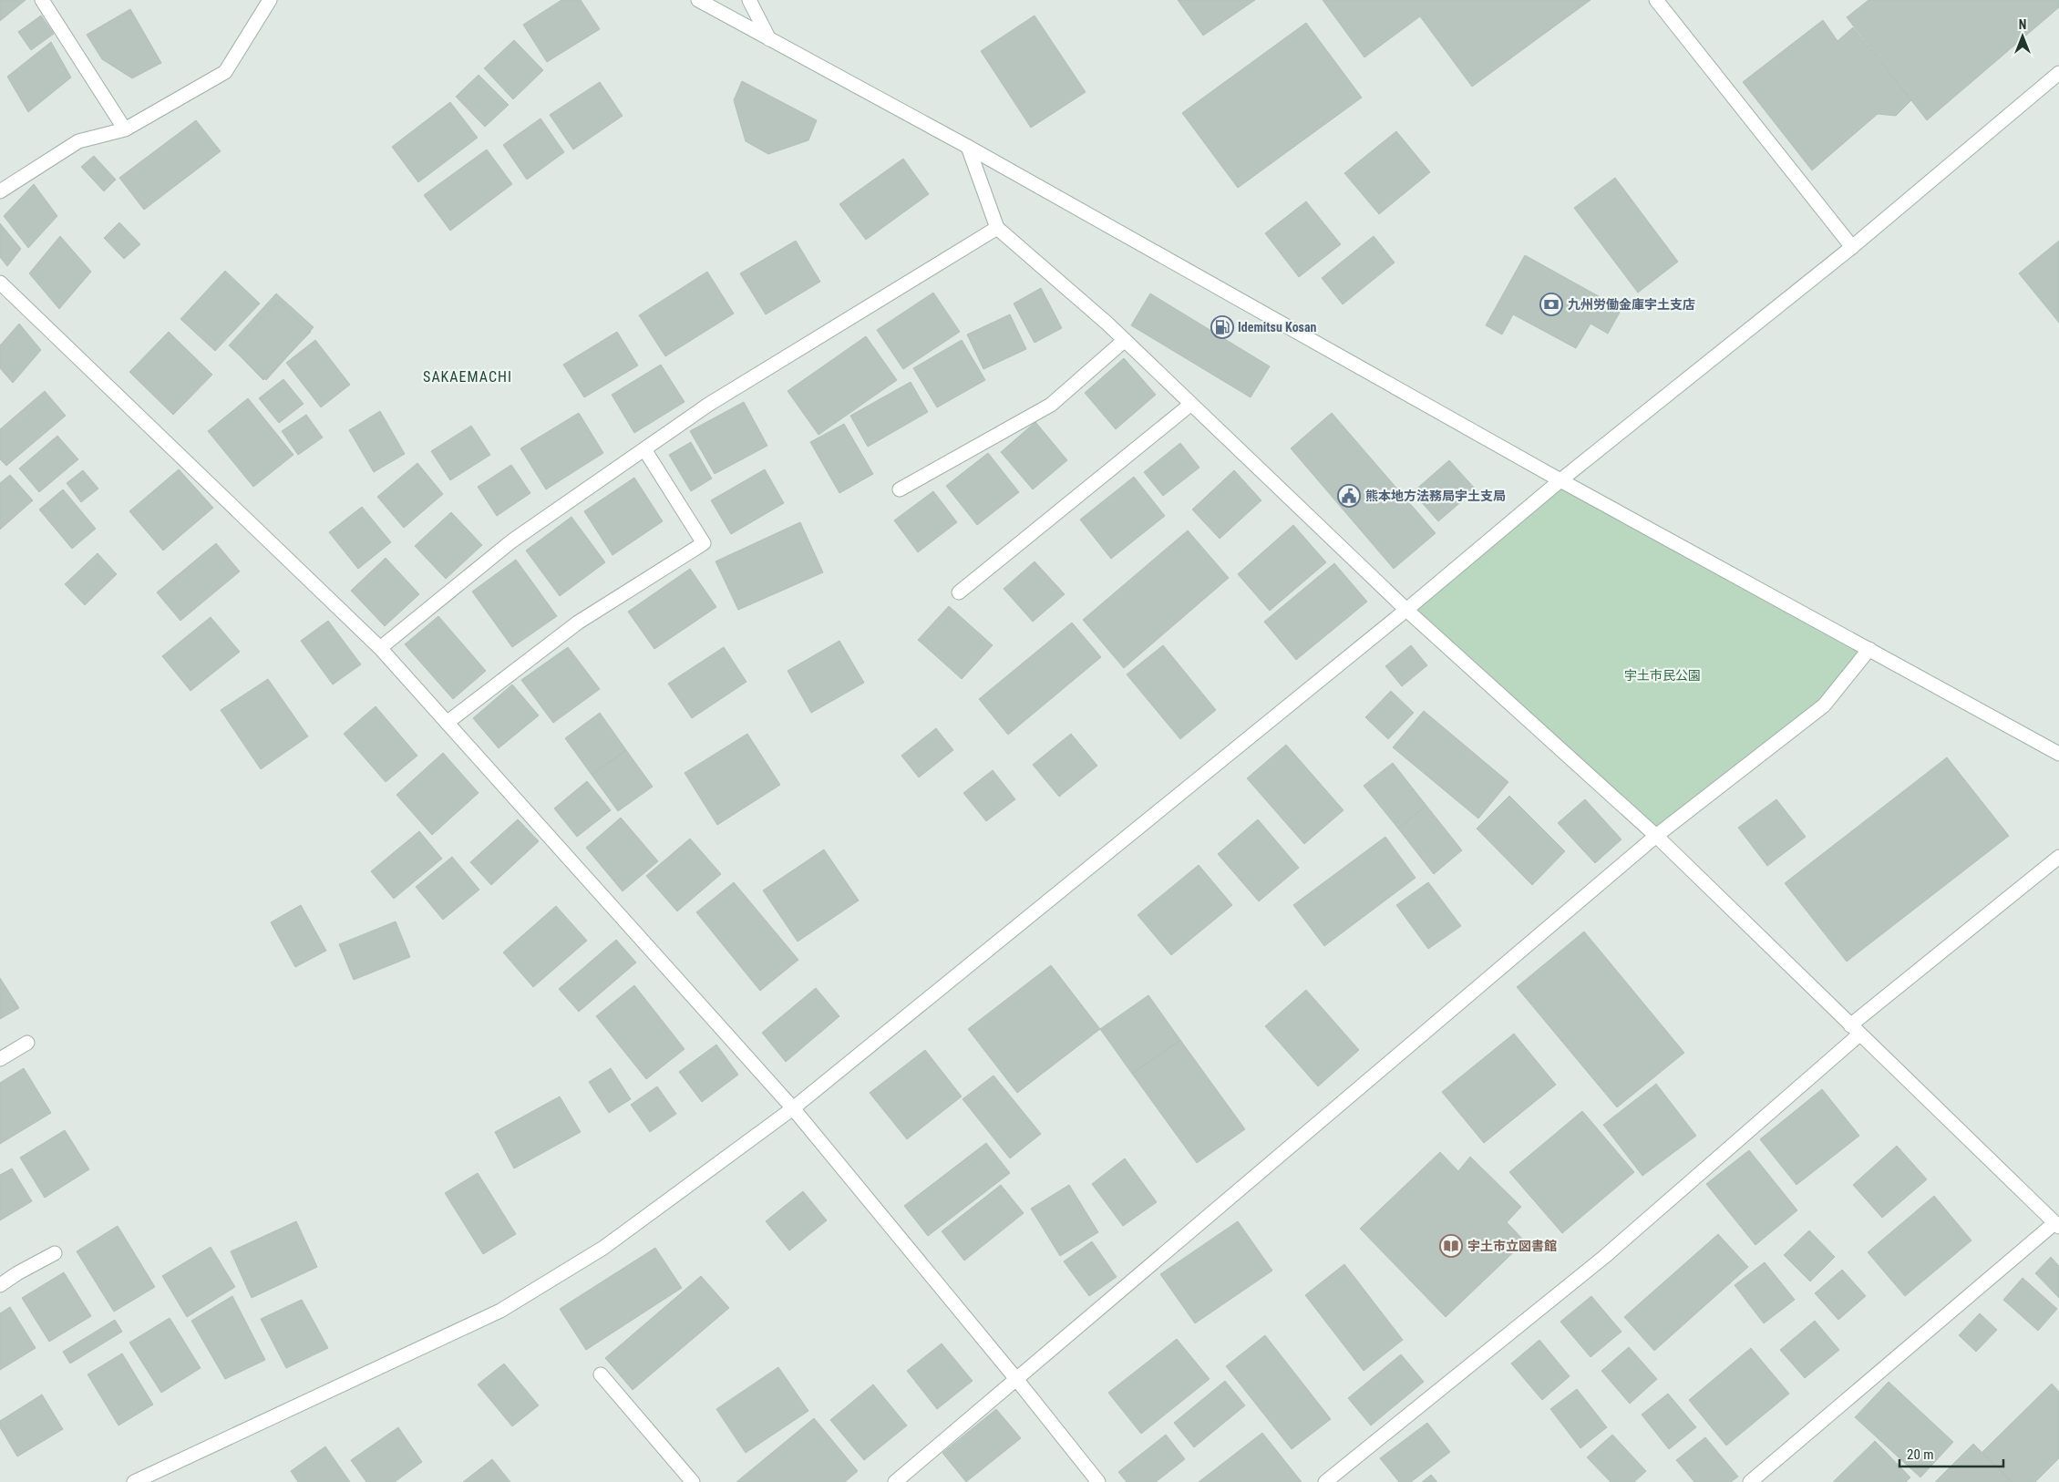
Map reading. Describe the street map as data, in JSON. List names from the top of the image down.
{
  "districts": ["SAKAEMACHI"],
  "parks": ["宇土市民公園"],
  "places": {
    "bank": ["九州労働金庫宇土支店"],
    "fuel station": ["Idemitsu Kosan"],
    "public building": ["熊本地方法務局宇土支局"],
    "library": ["宇土市立図書館"]
  },
  "scale_bar": "20 m",
  "north": "top"
}
